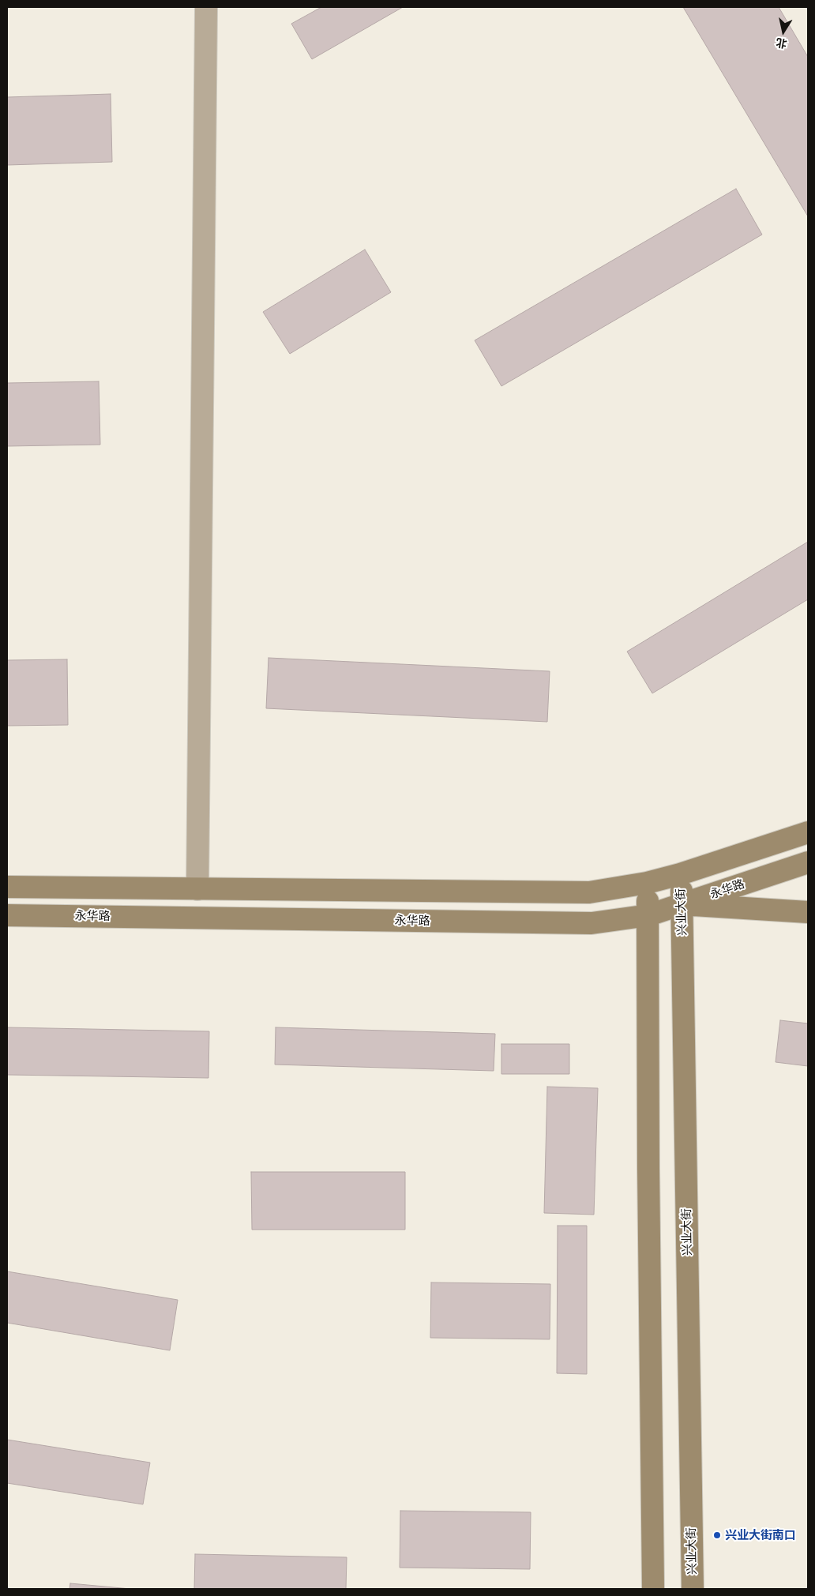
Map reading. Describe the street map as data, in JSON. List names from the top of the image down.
{
  "streets": {
    "main road": ["永华路", "兴业大街"]
  },
  "crossings": [
    ["永华路", "兴业大街"]
  ],
  "places": ["兴业大街南口"],
  "north": "bottom"
}
